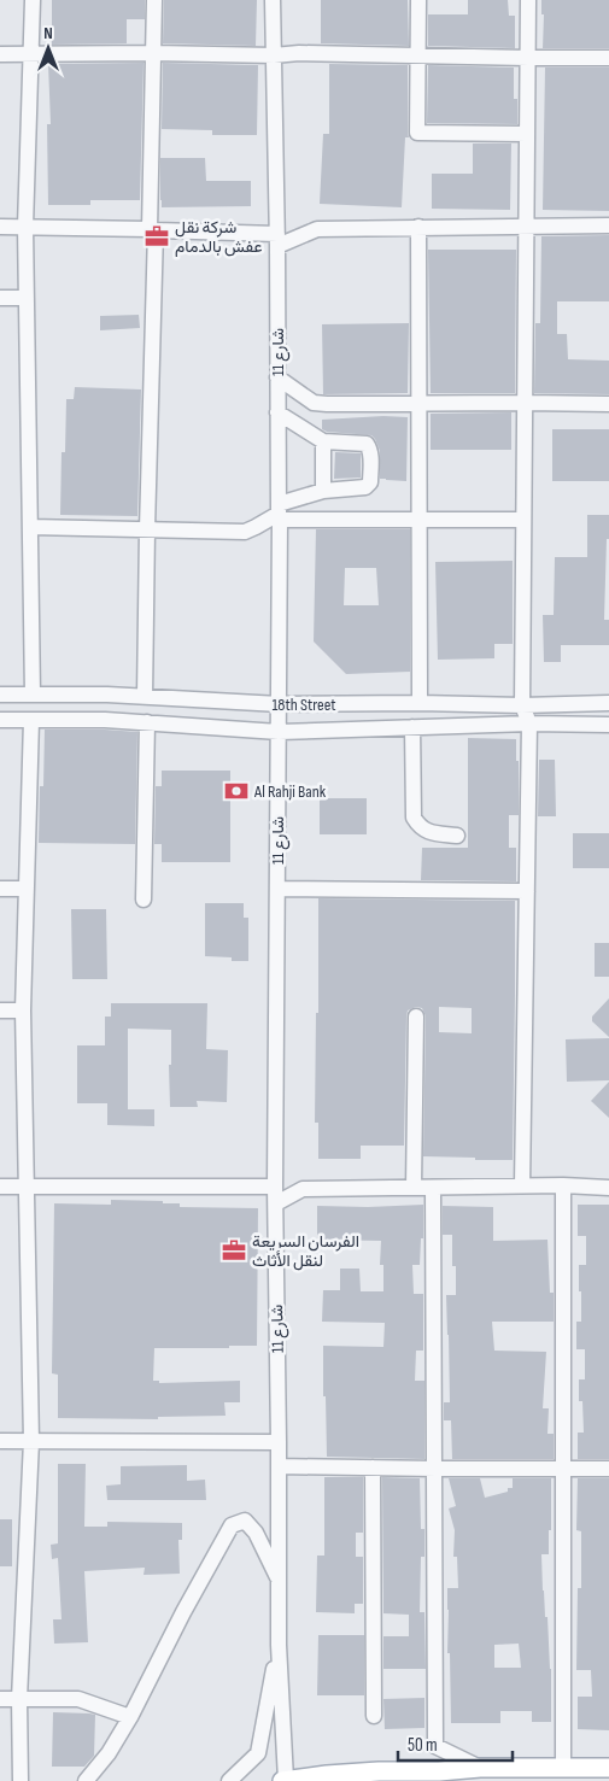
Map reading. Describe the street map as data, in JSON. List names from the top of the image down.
{
  "streets": {
    "street": ["شارع 11", "18th Street"]
  },
  "crossings": [
    ["شارع 11", "18th Street"]
  ],
  "places": {
    "office": ["شركة نقل عفش بالدمام", "الفرسان السريعة لنقل الأثاث"],
    "bank": ["Al Rahji Bank"]
  },
  "scale_bar": "50 m",
  "north": "top"
}
